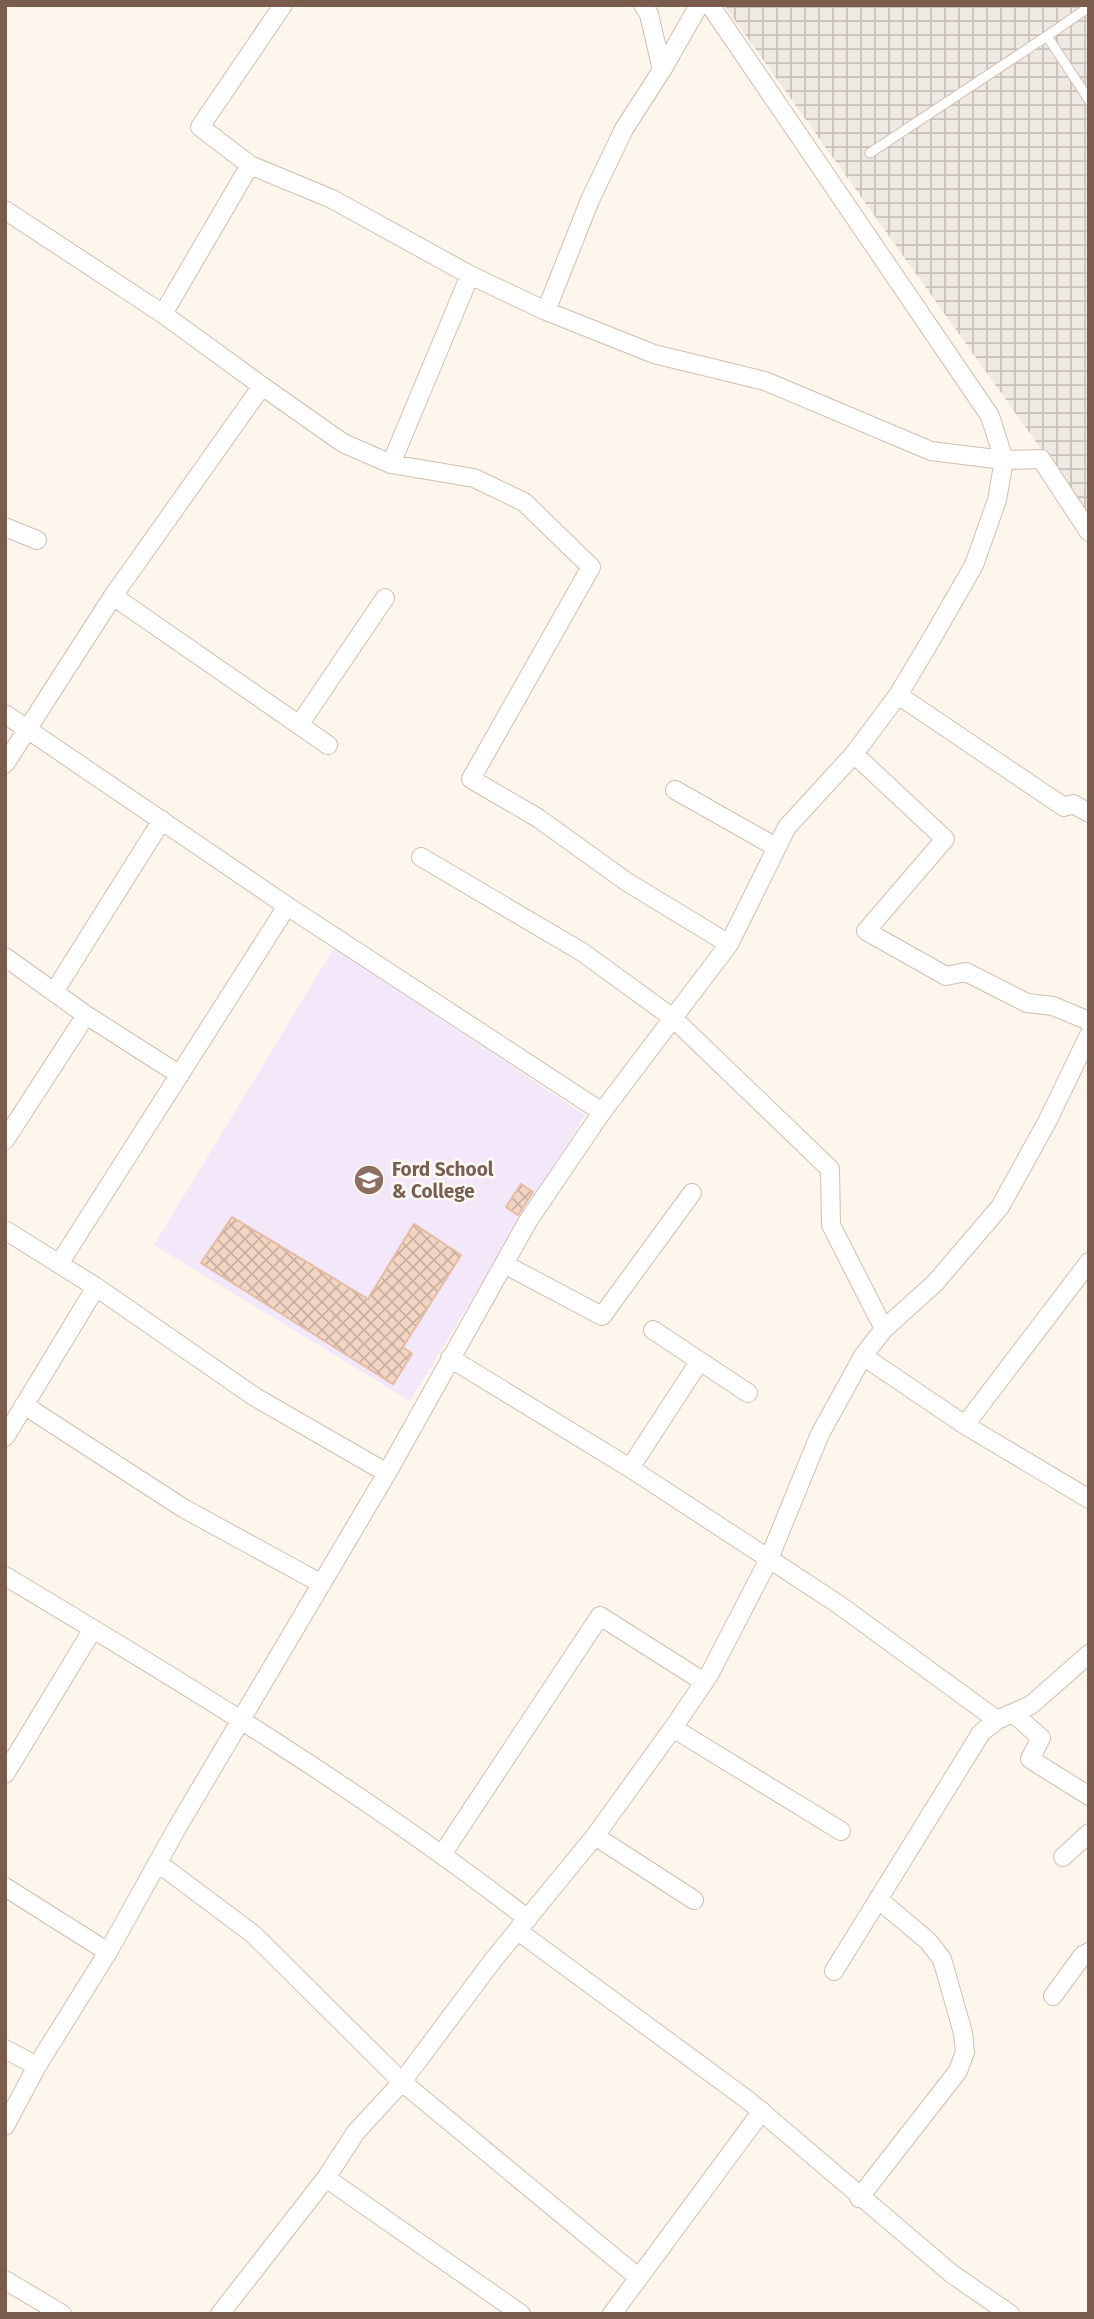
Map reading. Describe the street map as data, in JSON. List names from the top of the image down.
{
  "places": {
    "school or university": ["Ford School & College"]
  }
}
